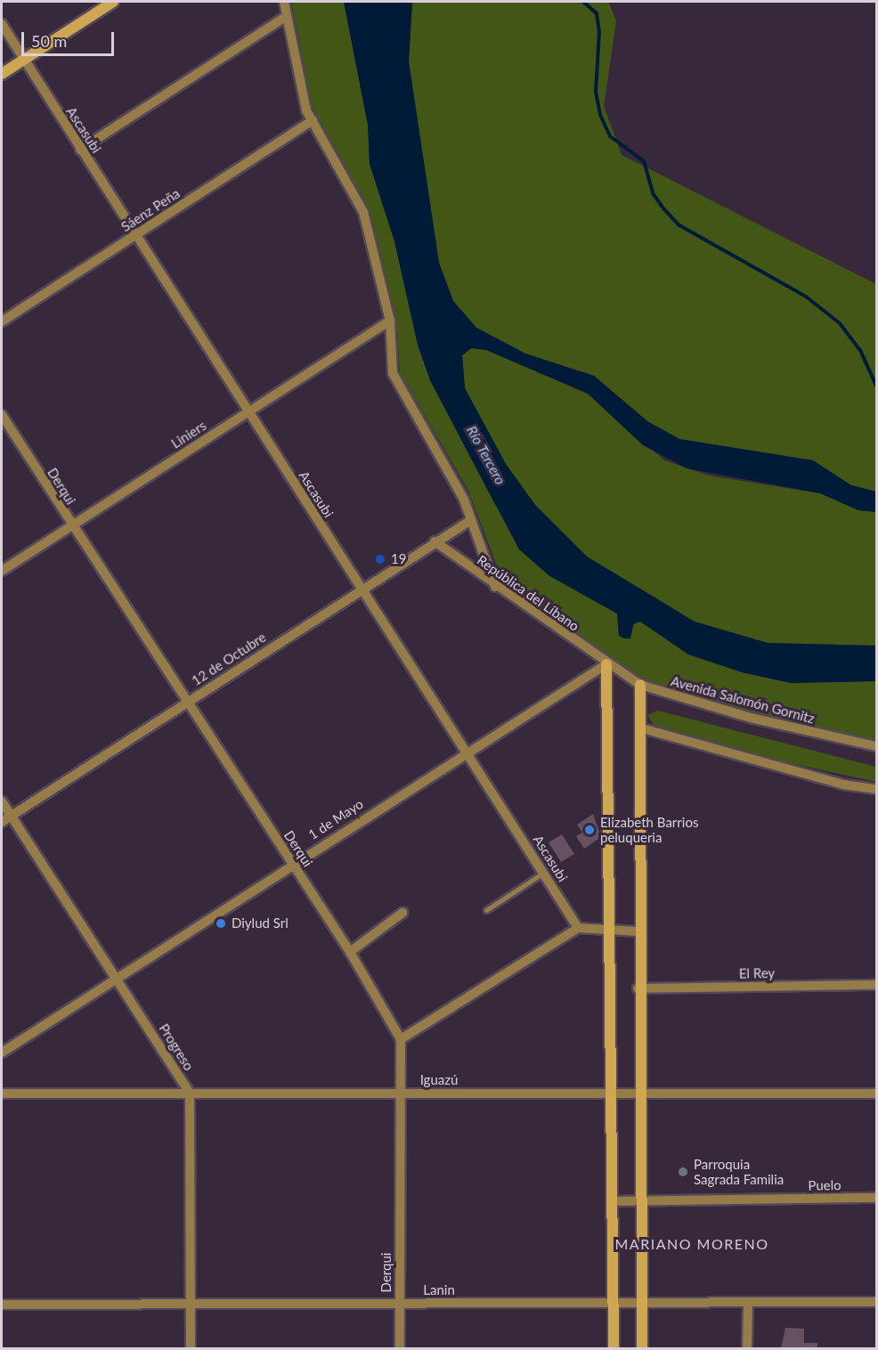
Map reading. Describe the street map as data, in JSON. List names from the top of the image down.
{
  "streets": {
    "street": [
      "Ascasubi",
      "Sáenz Peña",
      "Liniers",
      "Derqui",
      "República del Líbano",
      "12 de Octubre",
      "Avenida Salomón Gornitz",
      "1 de Mayo",
      "El Rey",
      "Progreso",
      "Iguazú",
      "Puelo",
      "Lanin"
    ]
  },
  "crossings": [
    ["Ascasubi", "Sáenz Peña"],
    ["Ascasubi", "Liniers"],
    ["Ascasubi", "12 de Octubre"],
    ["Ascasubi", "1 de Mayo"],
    ["Liniers", "Derqui"],
    ["Derqui", "12 de Octubre"],
    ["Derqui", "1 de Mayo"],
    ["Derqui", "Iguazú"],
    ["Derqui", "Lanin"],
    ["República del Líbano", "12 de Octubre"],
    ["República del Líbano", "Avenida Salomón Gornitz"],
    ["República del Líbano", "1 de Mayo"],
    ["12 de Octubre", "Progreso"],
    ["Avenida Salomón Gornitz", "1 de Mayo"],
    ["1 de Mayo", "Progreso"],
    ["Progreso", "Iguazú"]
  ],
  "districts": ["MARIANO MORENO"],
  "water": ["Río Tercero"],
  "places": [
    "19",
    "Elizabeth Barrios peluqueria",
    "Diylud Srl",
    "Parroquia Sagrada Familia"
  ],
  "scale_bar": "50 m"
}
